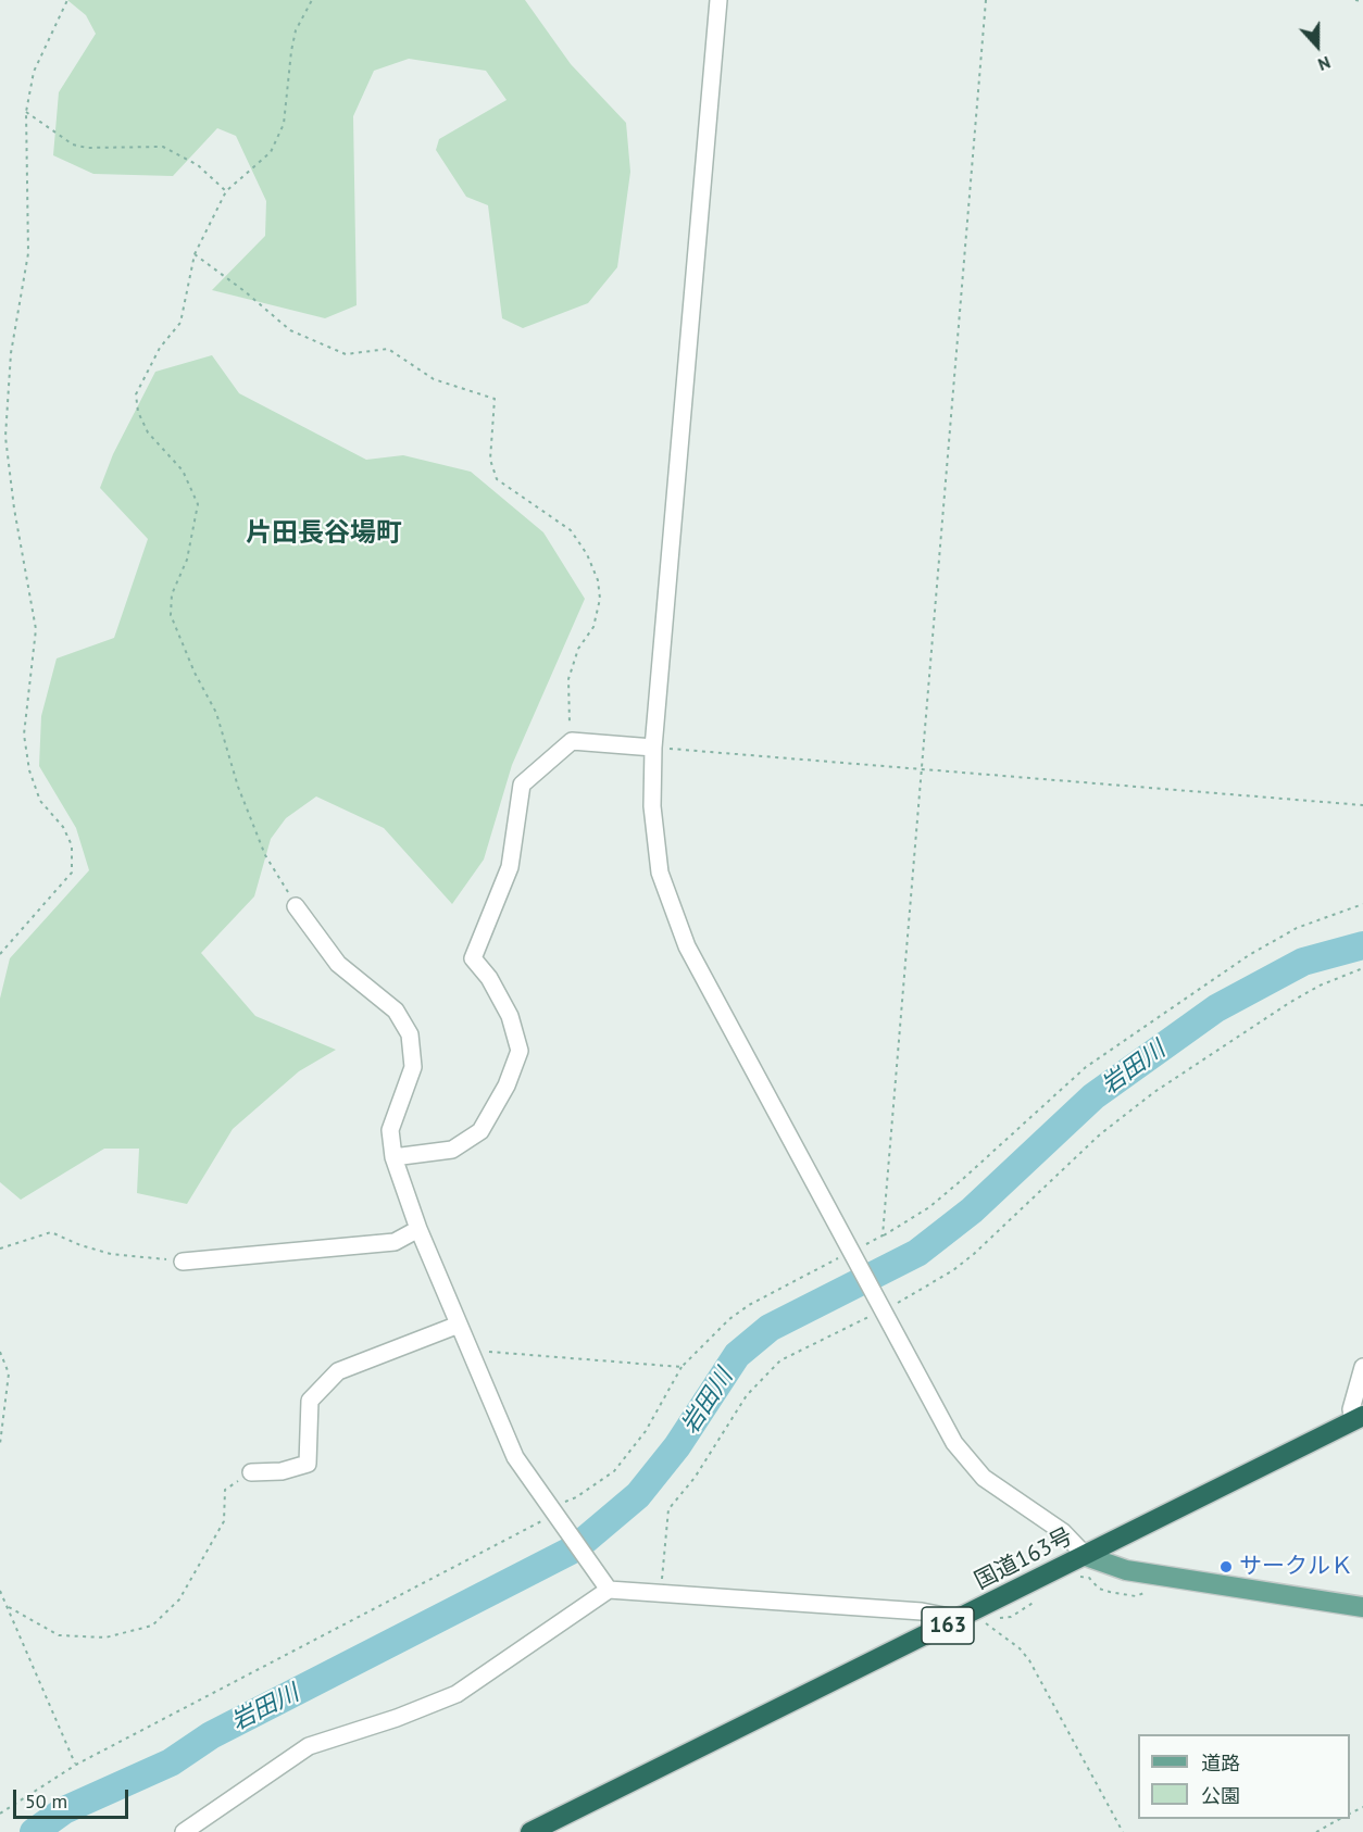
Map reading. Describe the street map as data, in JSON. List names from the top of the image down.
{
  "streets": {
    "highway": ["国道163号", "163"]
  },
  "districts": ["片田長谷場町"],
  "water": ["岩田川"],
  "places": ["サークルＫ"],
  "legend": ["道路", "公園"],
  "scale_bar": "50 m",
  "north": "bottom"
}
